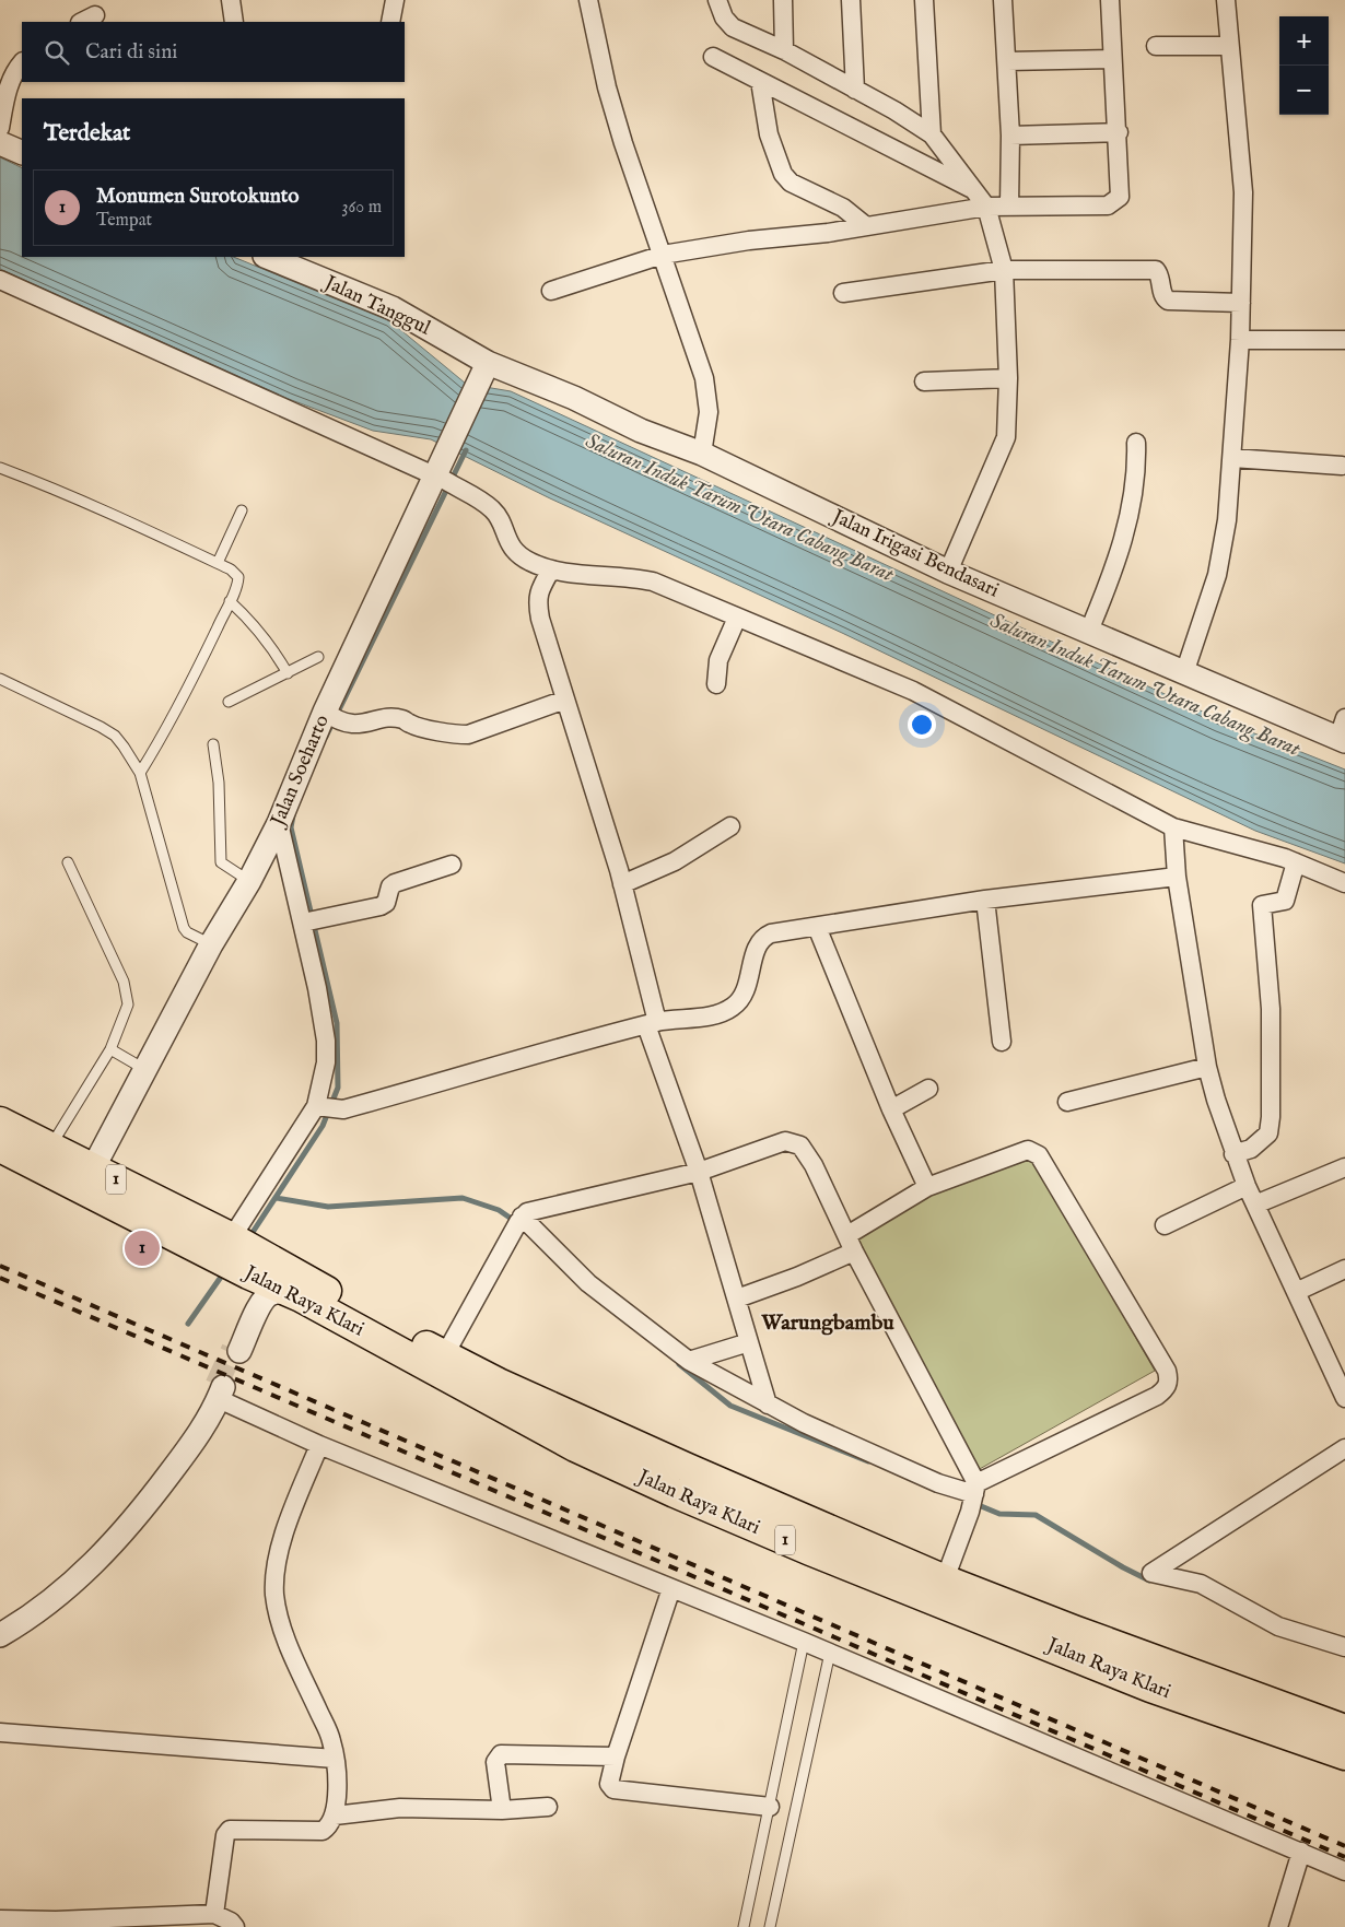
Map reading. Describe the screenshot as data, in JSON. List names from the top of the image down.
{
  "streets": {
    "main road": ["1", "Jalan Raya Klari"],
    "street": ["Jalan Tanggul", "Jalan Irigasi Bendasari", "Jalan Soeharto"]
  },
  "crossings": [
    ["Jalan Tanggul", "Jalan Irigasi Bendasari"],
    ["Jalan Tanggul", "Jalan Soeharto"],
    ["Jalan Irigasi Bendasari", "Jalan Soeharto"],
    ["Jalan Soeharto", "1"],
    ["1", "Jalan Raya Klari"]
  ],
  "districts": ["Warungbambu"],
  "water": ["Saluran Induk Tarum Utara Cabang Barat"],
  "page": {
    "map_buttons": ["+", "−"],
    "search": "Cari di sini",
    "heading": "Terdekat",
    "list": [
      {
        "mark": "1",
        "name": "Monumen Surotokunto",
        "note": "Tempat",
        "value": "360 m"
      }
    ],
    "pins": "1"
  }
}
